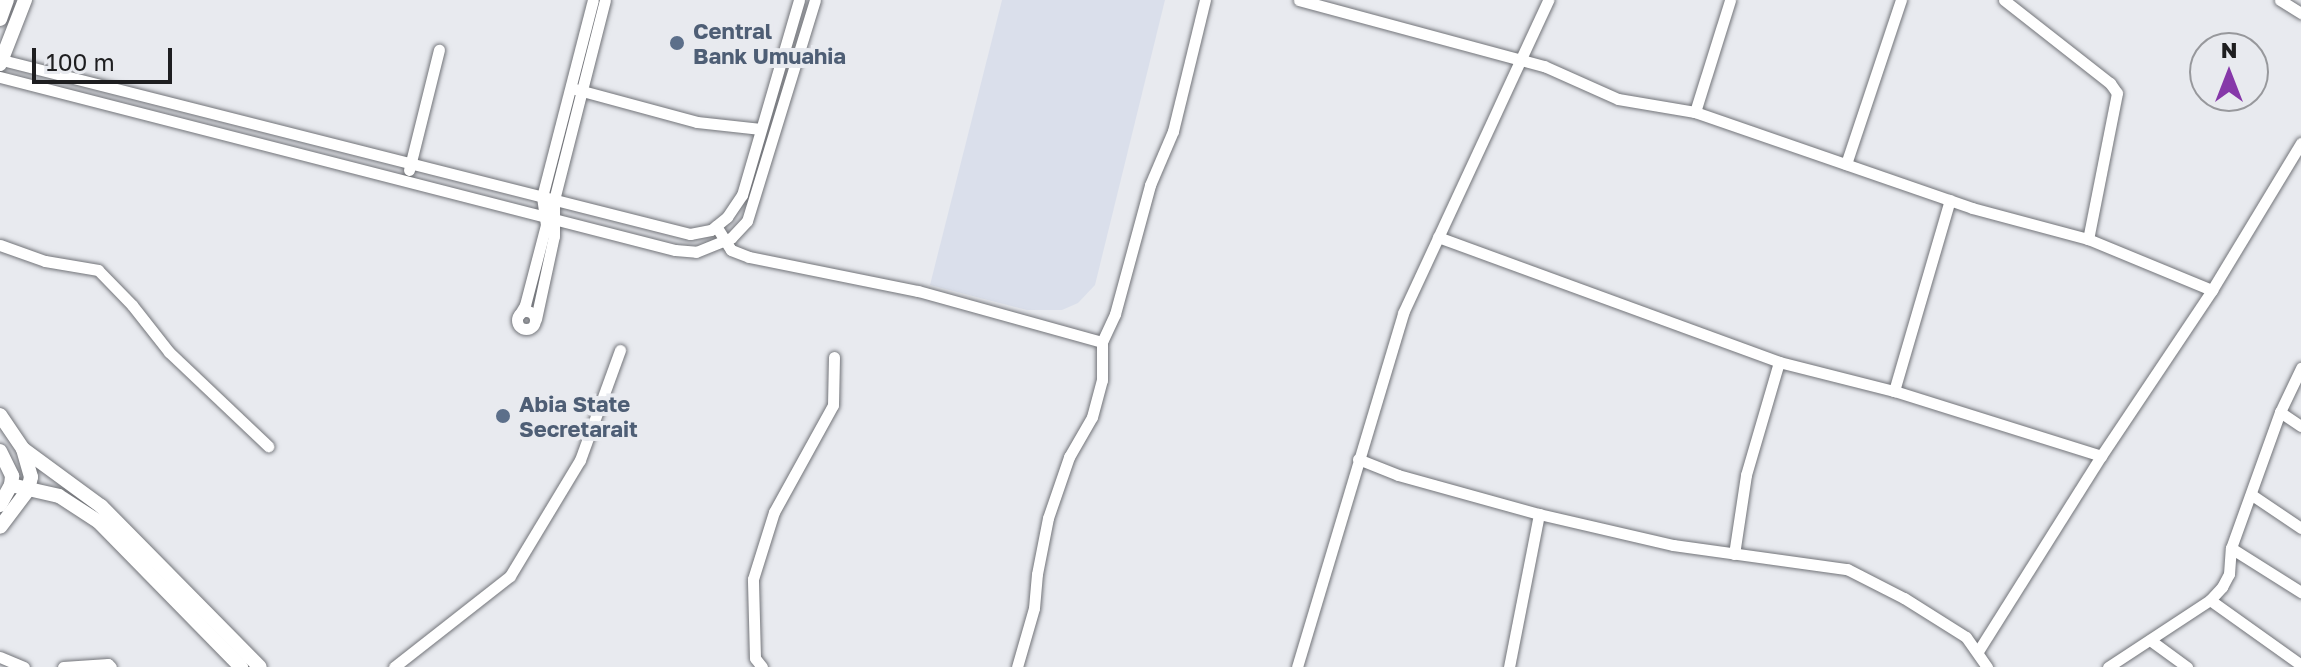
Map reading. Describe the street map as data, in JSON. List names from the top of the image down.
{
  "places": ["Central Bank Umuahia", "Abia State Secretarait"],
  "scale_bar": "100 m",
  "north": "top"
}
